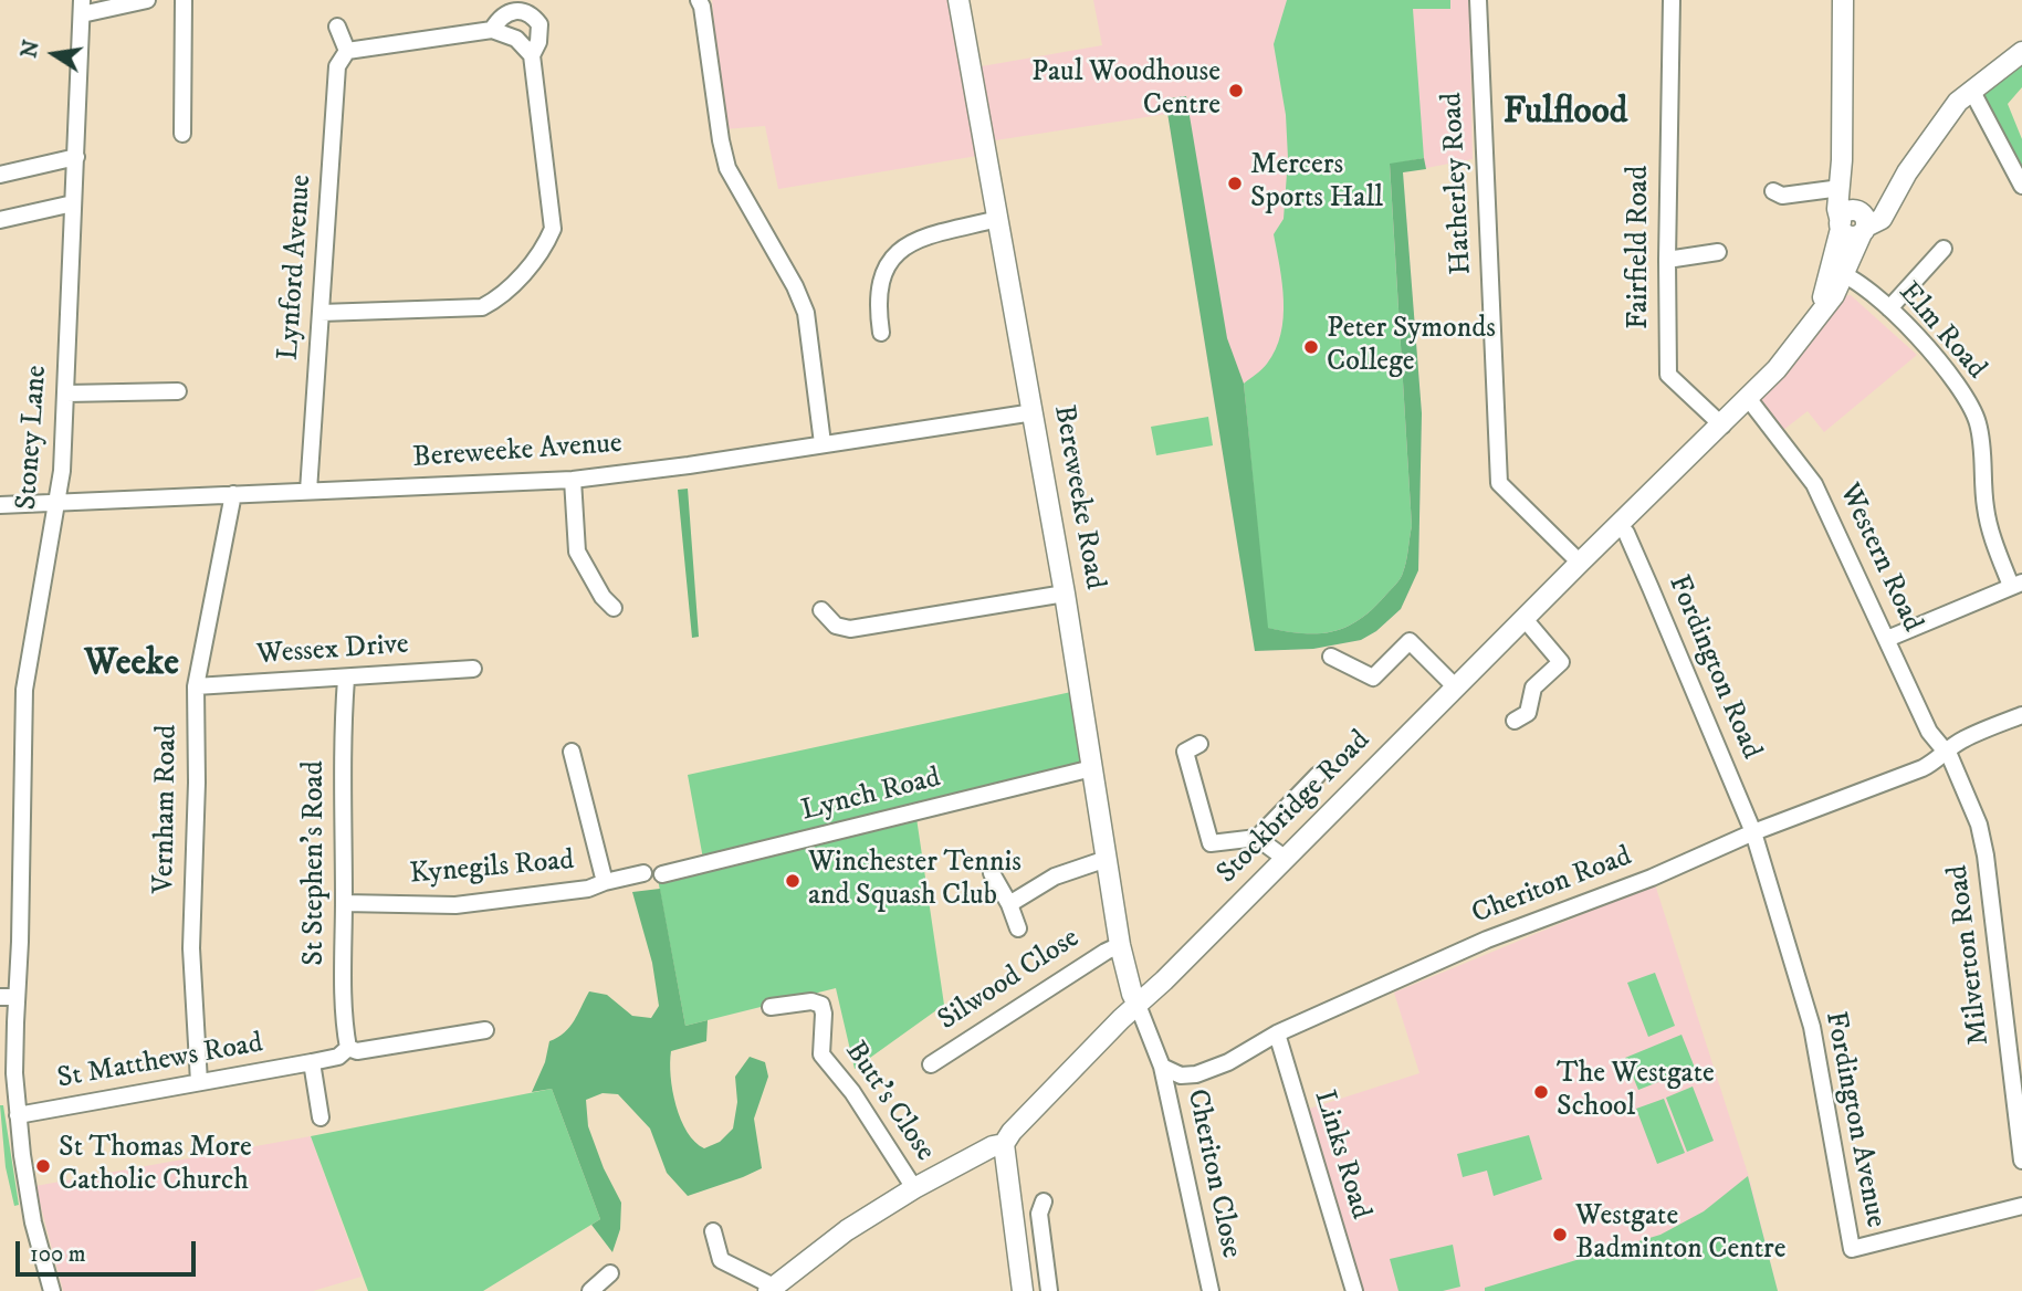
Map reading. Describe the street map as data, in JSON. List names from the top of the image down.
{
  "streets": {
    "main road": ["Bereweeke Road", "Stockbridge Road"],
    "street": [
      "Hatherley Road",
      "Fairfield Road",
      "Lynford Avenue",
      "Elm Road",
      "Stoney Lane",
      "Bereweeke Avenue",
      "Western Road",
      "Wessex Drive",
      "Fordington Road",
      "Lynch Road",
      "Vernham Road",
      "St Stephen's Road",
      "Kynegils Road",
      "Cheriton Road",
      "Milverton Road",
      "Silwood Close",
      "St Matthews Road",
      "Butt's Close",
      "Fordington Avenue",
      "Links Road",
      "Cheriton Close"
    ]
  },
  "crossings": [
    ["Hatherley Road", "Stockbridge Road"],
    ["Fairfield Road", "Stockbridge Road"],
    ["Lynford Avenue", "Bereweeke Avenue"],
    ["Elm Road", "Stockbridge Road"],
    ["Stoney Lane", "Bereweeke Avenue"],
    ["Stoney Lane", "St Matthews Road"],
    ["Bereweeke Avenue", "Bereweeke Road"],
    ["Bereweeke Avenue", "Vernham Road"],
    ["Bereweeke Road", "Lynch Road"],
    ["Bereweeke Road", "Stockbridge Road"],
    ["Bereweeke Road", "Silwood Close"],
    ["Western Road", "Stockbridge Road"],
    ["Western Road", "Cheriton Road"],
    ["Western Road", "Milverton Road"],
    ["Wessex Drive", "Vernham Road"],
    ["Wessex Drive", "St Stephen's Road"],
    ["Fordington Road", "Stockbridge Road"],
    ["Fordington Road", "Cheriton Road"],
    ["Fordington Road", "Fordington Avenue"],
    ["Stockbridge Road", "Butt's Close"],
    ["Vernham Road", "St Matthews Road"],
    ["St Stephen's Road", "Kynegils Road"],
    ["St Stephen's Road", "St Matthews Road"],
    ["Cheriton Road", "Milverton Road"],
    ["Cheriton Road", "Fordington Avenue"],
    ["Cheriton Road", "Links Road"],
    ["Cheriton Road", "Cheriton Close"]
  ],
  "districts": ["Fulflood", "Weeke"],
  "places": [
    "Paul Woodhouse Centre",
    "Mercers Sports Hall",
    "Peter Symonds College",
    "Winchester Tennis and Squash Club",
    "The Westgate School",
    "St Thomas More Catholic Church",
    "Westgate Badminton Centre"
  ],
  "scale_bar": "100 m",
  "north": "left"
}
